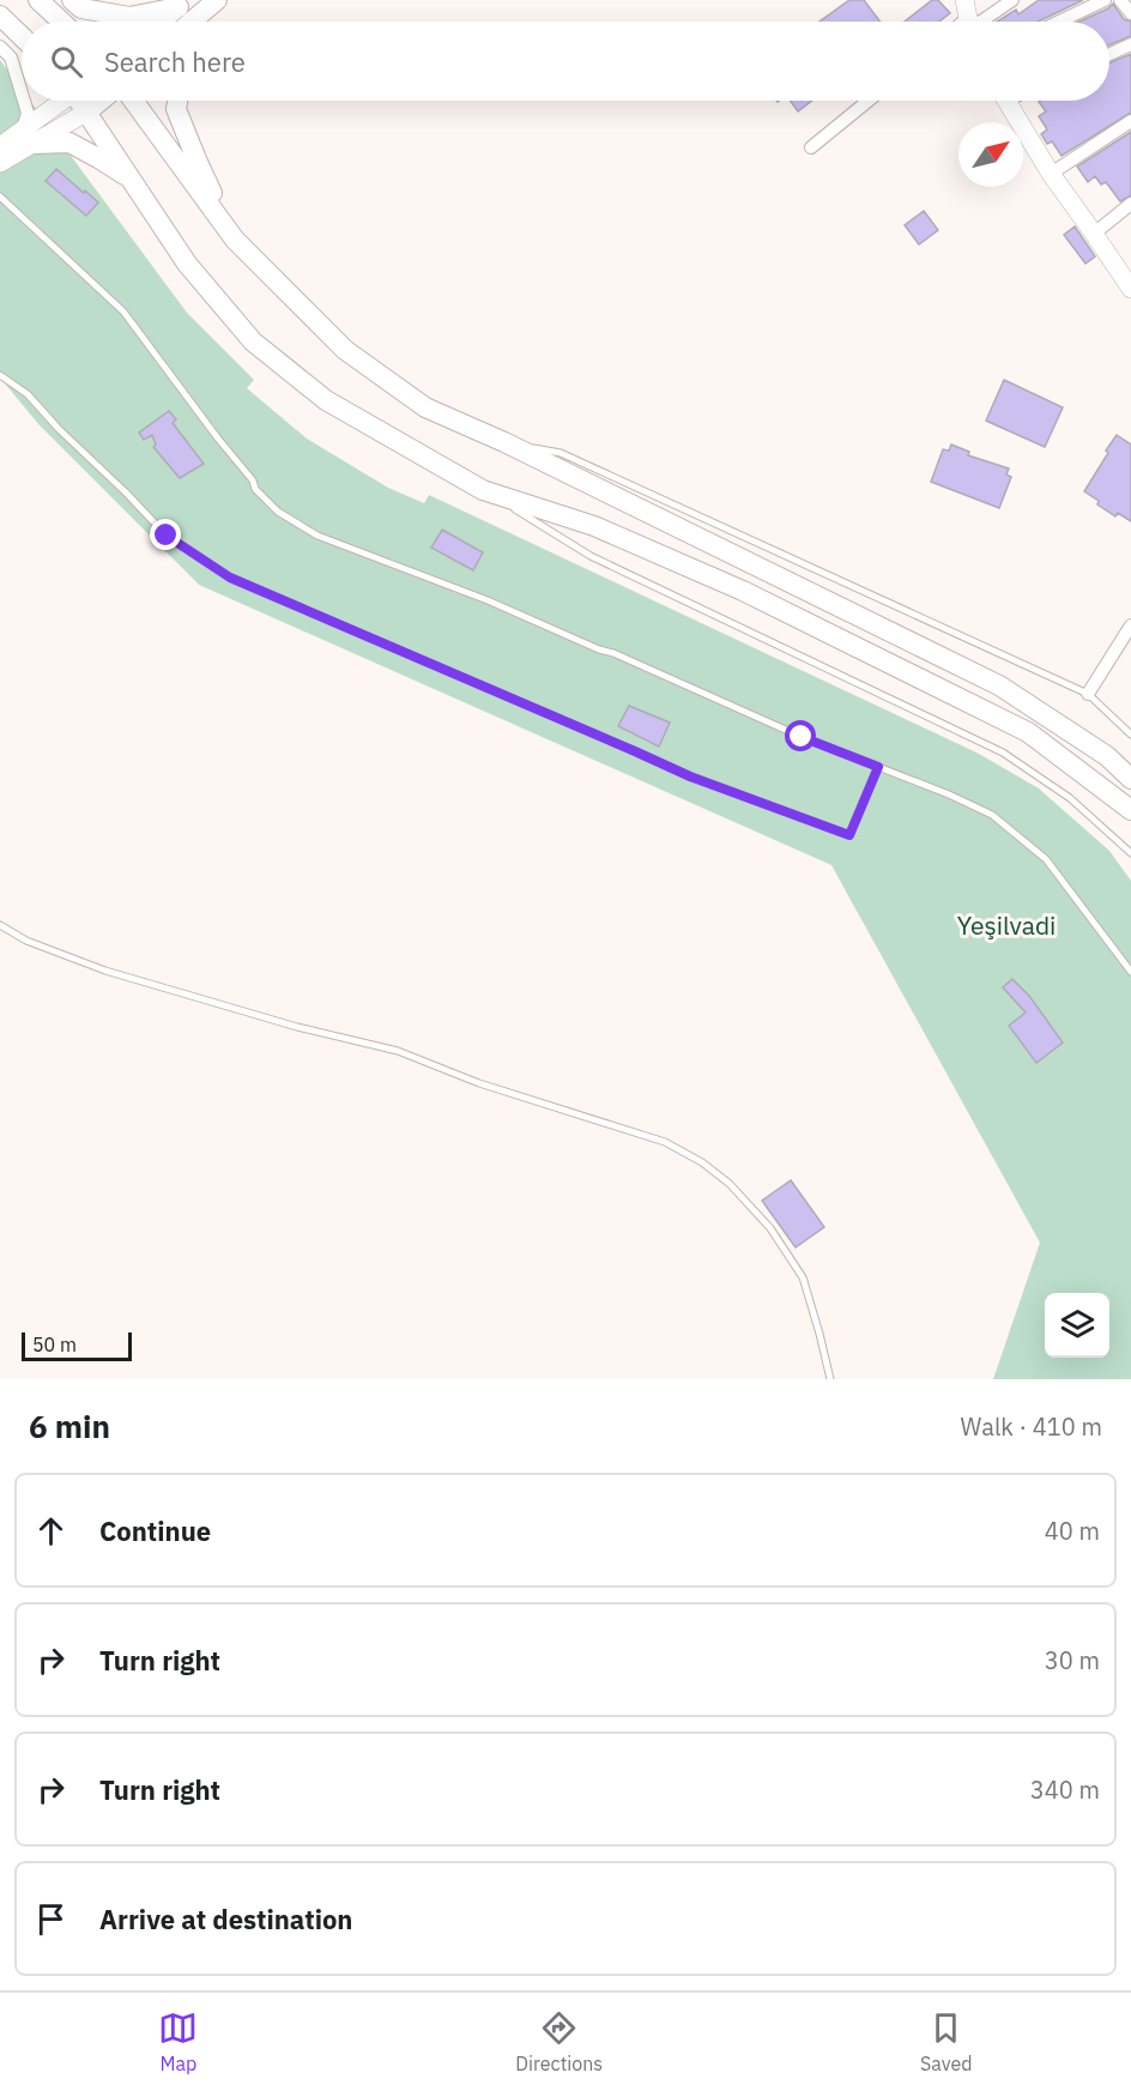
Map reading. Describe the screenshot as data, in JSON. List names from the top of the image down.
{
  "parks": ["Yeşilvadi"],
  "scale_bar": "50 m",
  "north": "top right",
  "page": {
    "search": "Search here",
    "scale": "50 m",
    "heading": ["6 min", "Walk · 410 m"],
    "list": [
      ["Continue", "40 m"],
      ["Turn right", "30 m"],
      ["Turn right", "340 m"],
      "Arrive at destination"
    ],
    "nav": ["Map", "Directions", "Saved"]
  }
}
